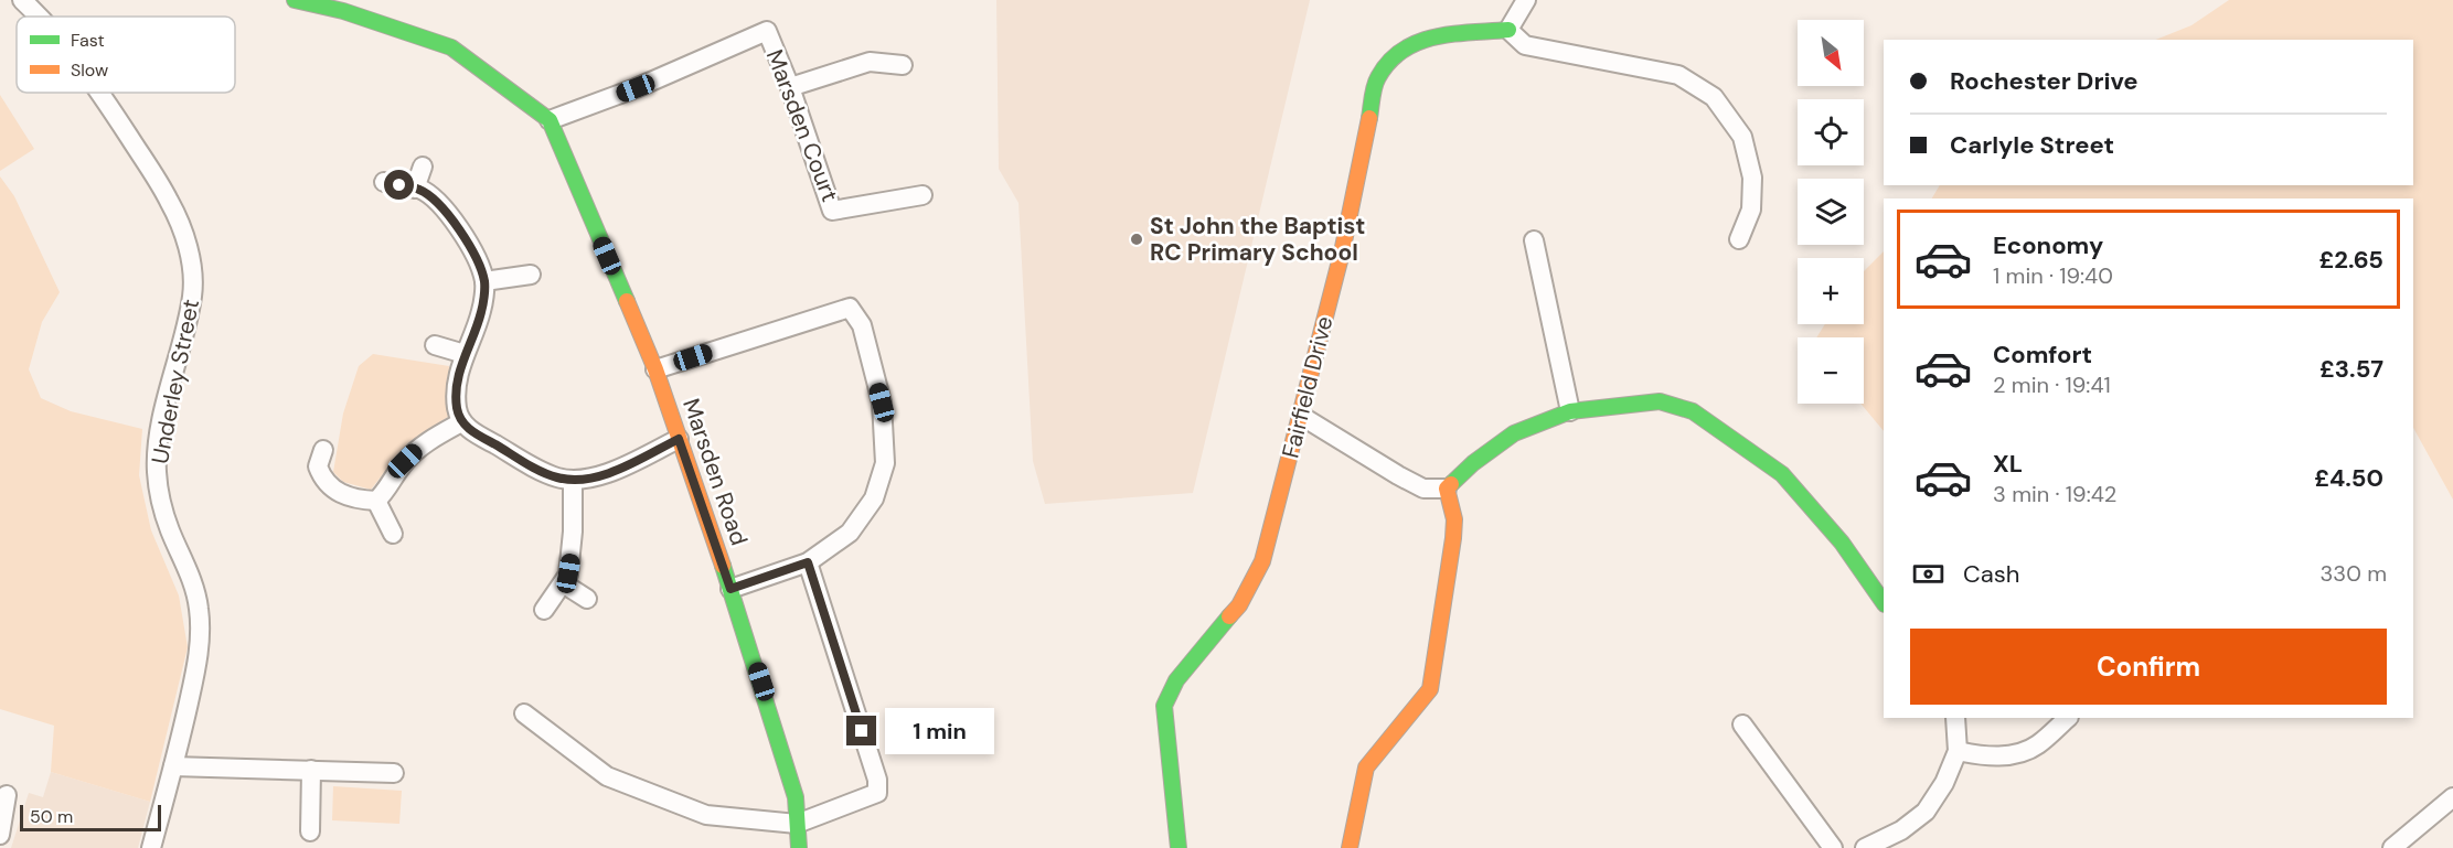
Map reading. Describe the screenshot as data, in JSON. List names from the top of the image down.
{
  "streets": {
    "street": [
      "Marsden Court",
      "Underley Street",
      "Fairfield Drive",
      "Marsden Road"
    ]
  },
  "crossings": [
    ["Marsden Court", "Marsden Road"]
  ],
  "places": ["St John the Baptist RC Primary School"],
  "legend": ["Fast", "Slow"],
  "scale_bar": "50 m",
  "north": "bottom right",
  "page": {
    "map_buttons": ["+", "−"],
    "banner": ["Rochester Drive", "Carlyle Street"],
    "list": [
      {
        "name": "Economy",
        "note": "1 min · 19:40",
        "value": "£2.65"
      },
      {
        "name": "Comfort",
        "note": "2 min · 19:41",
        "value": "£3.57"
      },
      {
        "name": "XL",
        "note": "3 min · 19:42",
        "value": "£4.50"
      }
    ],
    "pay": ["Cash", "330 m"],
    "buttons": "Confirm",
    "bubble": "1 min",
    "scale": "50 m"
  }
}
